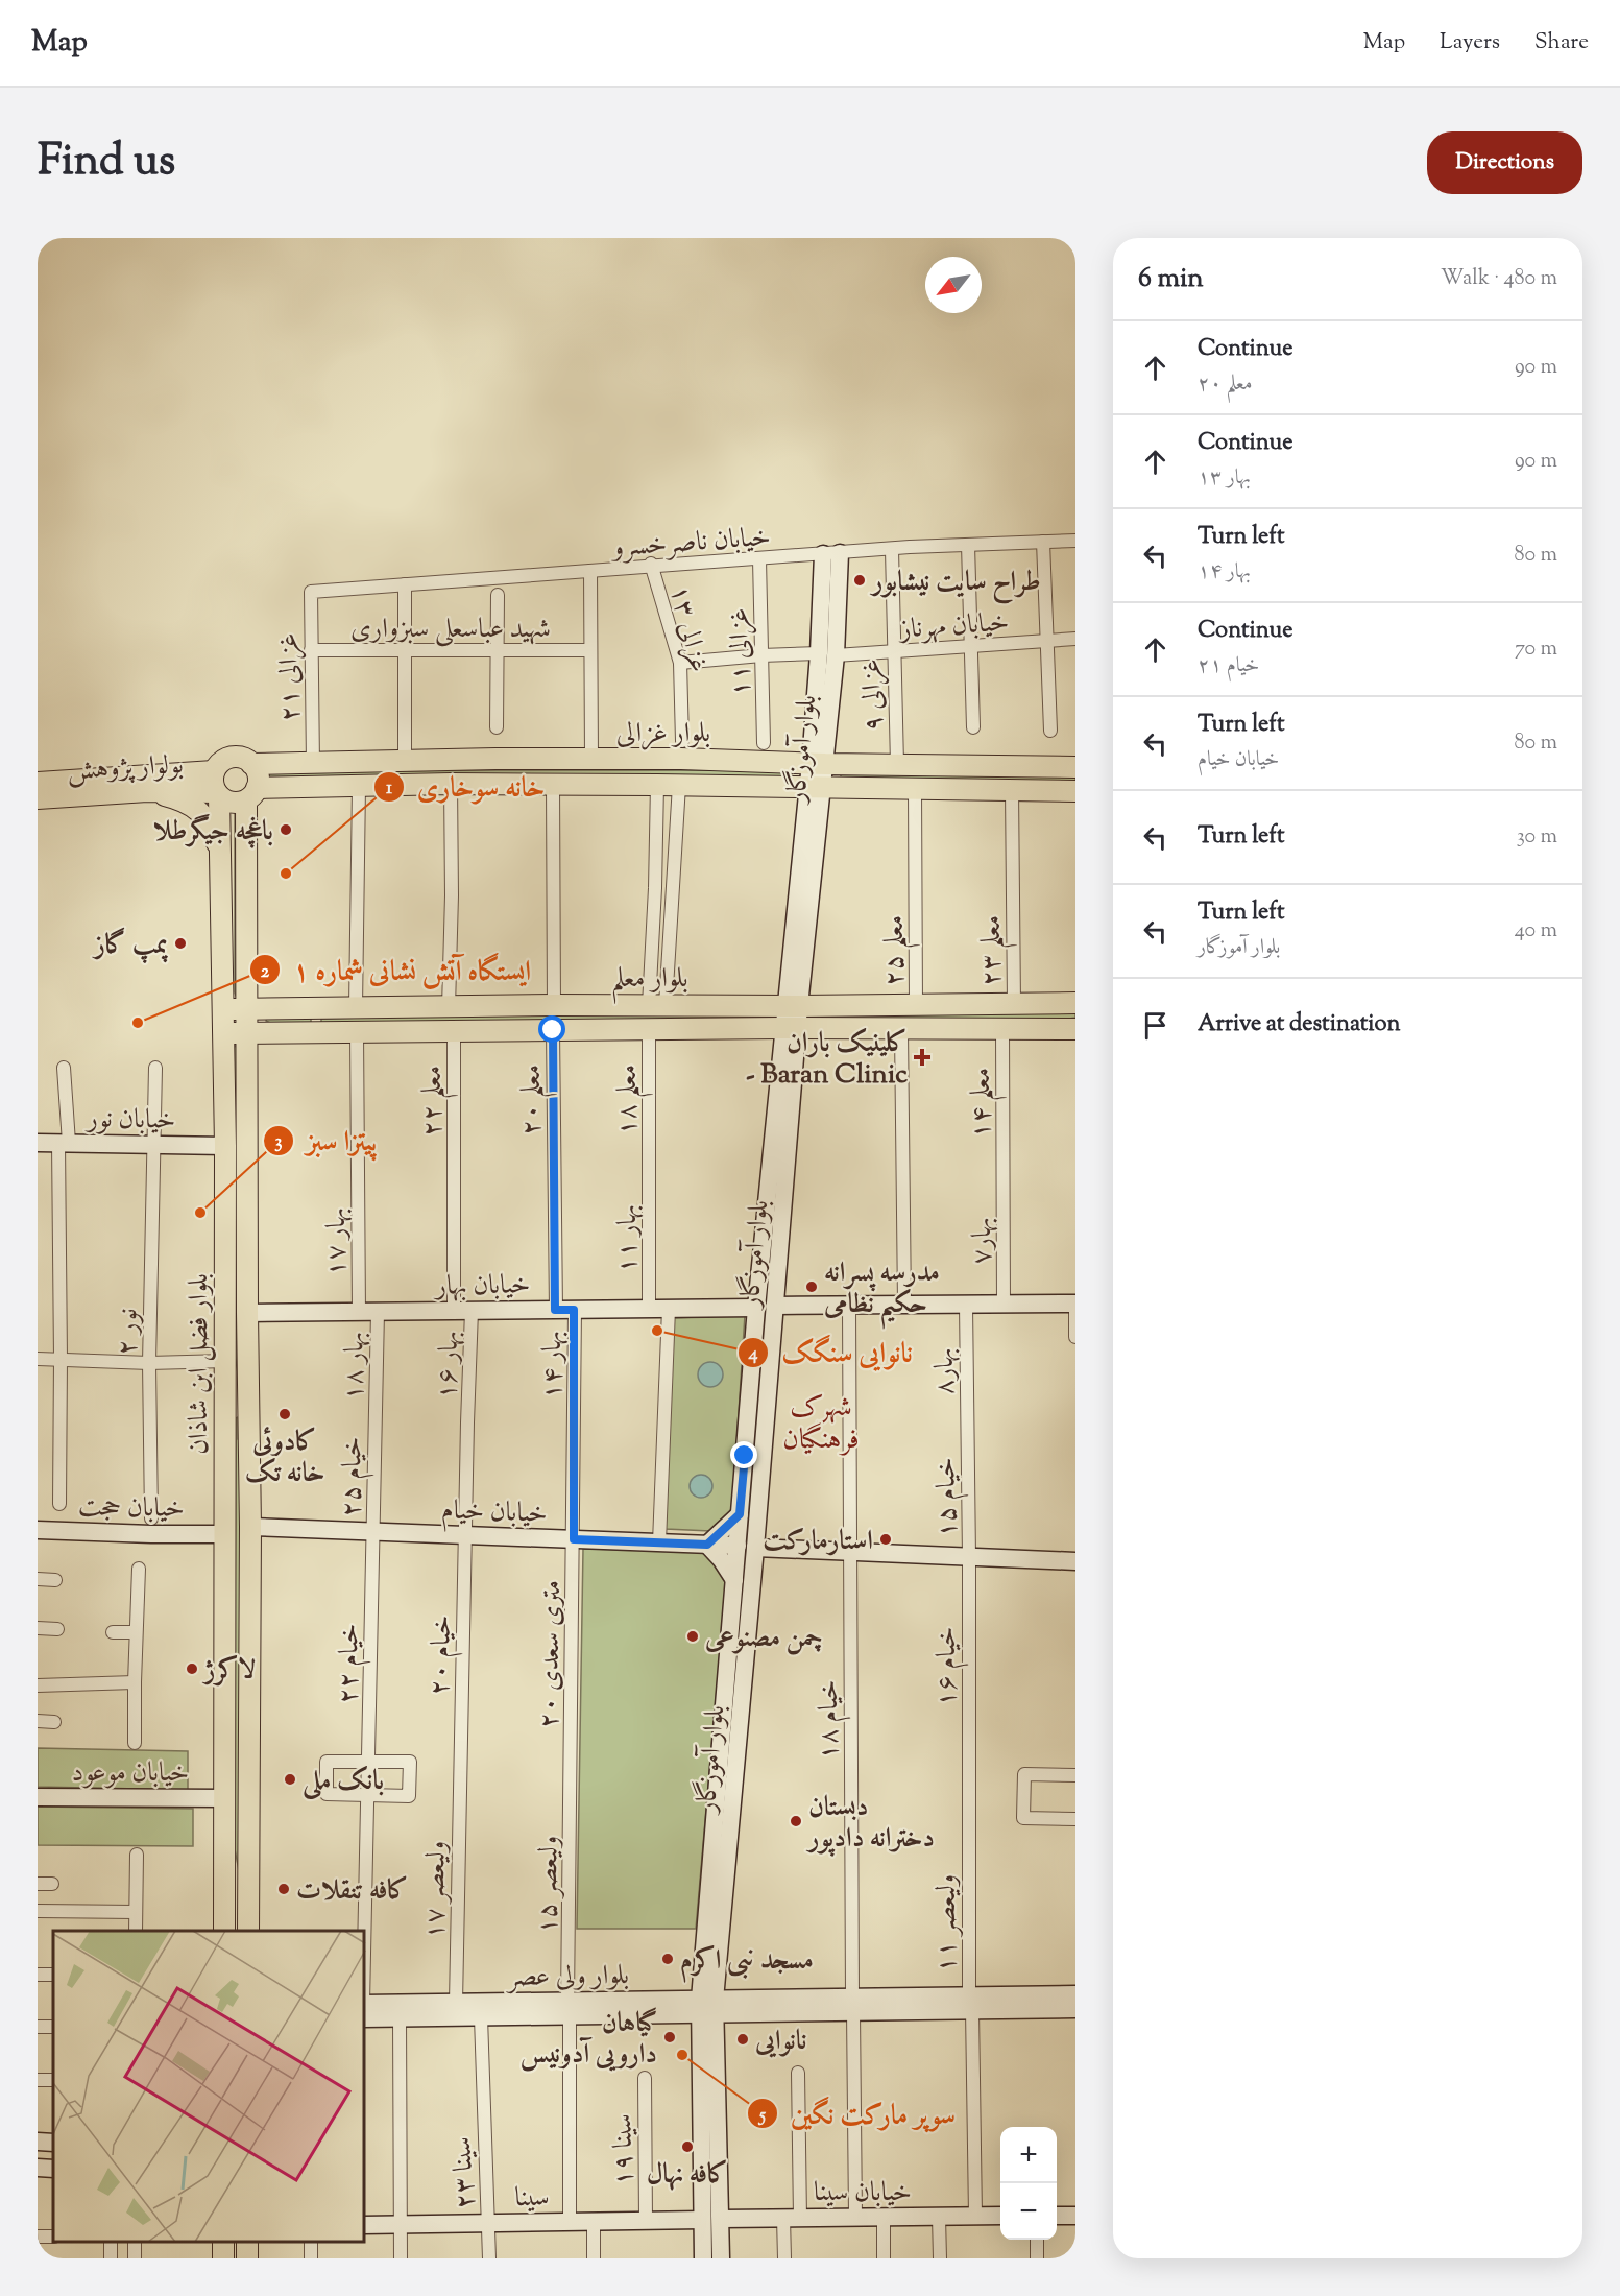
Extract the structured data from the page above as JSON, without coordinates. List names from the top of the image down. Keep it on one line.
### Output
{"streets":{"main road":["بلوار غزالی","بلوار آموزگار","بولوار پژوهش","بلوار معلم","خیابان نور","خیابان بهار","بلوار فضل ابن شاذان","خیابان حجت","خیابان خیام","خیابان موعود","بلوار ولی عصر","خیابان سینا","سینا"],"street":["خیابان ناصرخسرو","خیابان مهرناز","شهید عباسعلی سبزواری","غزالی ۱۳","غزالی ۱۱","غزالی ۲۱","غزالی ۹","معلم ۲۵","معلم ۲۳","معلم ۲۰","معلم ۱۸","معلم ۲۲","معلم ۱۴","بهار ۱۱","بهار۷","بهار ۱۷","نور ۲","بهار ۱۶","بهار ۱۴","بهار ۱۸","بهار۸","خیام ۲۵","خیام ۱۵","۲۰ متری سعدی","خیام ۲۰","خیام ۲۲","خیام ۱۶","خیام ۱۸","ولیعصر ۱۵","ولیعصر ۱۷","ولیعصر ۱۱","سینا ۱۹","سینا ۲۳"]},"crossings":[["خیابان ناصرخسرو","غزالی ۱۳"],["خیابان ناصرخسرو","غزالی ۱۱"],["خیابان ناصرخسرو","غزالی ۲۱"],["خیابان ناصرخسرو","غزالی ۹"],["خیابان ناصرخسرو","بلوار آموزگار"],["خیابان مهرناز","غزالی ۱۳"],["خیابان مهرناز","غزالی ۱۱"],["خیابان مهرناز","غزالی ۹"],["خیابان مهرناز","بلوار آموزگار"],["شهید عباسعلی سبزواری","غزالی ۲۱"],["غزالی ۲۱","بلوار غزالی"],["غزالی ۹","بلوار غزالی"],["بلوار غزالی","بلوار آموزگار"],["بلوار غزالی","بولوار پژوهش"],["بلوار غزالی","معلم ۲۵"],["بلوار غزالی","معلم ۲۳"],["بلوار غزالی","بلوار فضل ابن شاذان"],["بلوار آموزگار","بلوار معلم"],["بلوار آموزگار","خیابان بهار"],["بلوار آموزگار","خیابان خیام"],["بلوار آموزگار","بلوار ولی عصر"],["بلوار آموزگار","خیابان سینا"],["بلوار آموزگار","سینا"],["بولوار پژوهش","بلوار فضل ابن شاذان"],["معلم ۲۵","بلوار معلم"],["معلم ۲۳","بلوار معلم"],["بلوار معلم","معلم ۲۰"],["بلوار معلم","معلم ۱۸"],["بلوار معلم","معلم ۲۲"],["بلوار معلم","معلم ۱۴"],["بلوار معلم","بهار ۱۷"],["بلوار معلم","بلوار فضل ابن شاذان"],["معلم ۲۰","خیابان بهار"],["معلم ۱۸","بهار ۱۱"],["معلم ۲۲","خیابان بهار"],["معلم ۱۴","بهار۷"],["خیابان نور","نور ۲"],["خیابان نور","بلوار فضل ابن شاذان"],["بهار ۱۱","خیابان بهار"],["بهار ۱۷","خیابان بهار"],["خیابان بهار","بلوار فضل ابن شاذان"],["خیابان بهار","بهار ۱۶"],["خیابان بهار","بهار ۱۴"],["خیابان بهار","بهار ۱۸"],["بلوار فضل ابن شاذان","خیابان حجت"],["بلوار فضل ابن شاذان","خیابان خیام"],["بلوار فضل ابن شاذان","خیابان موعود"],["بهار ۱۶","خیابان خیام"],["بهار ۱۶","خیام ۲۰"],["بهار ۱۴","خیابان خیام"],["بهار ۱۴","۲۰ متری سعدی"],["بهار ۱۸","خیام ۲۵"],["بهار۸","خیام ۱۵"],["خیام ۲۵","خیابان خیام"],["خیام ۲۵","خیام ۲۲"],["خیام ۱۵","خیام ۱۶"],["خیابان خیام","۲۰ متری سعدی"],["خیابان خیام","خیام ۲۰"],["خیابان خیام","خیام ۲۲"],["۲۰ متری سعدی","ولیعصر ۱۵"],["خیام ۲۰","ولیعصر ۱۷"],["خیام ۱۶","ولیعصر ۱۱"],["خیام ۱۸","بلوار ولی عصر"],["خیام ۱۸","خیابان سینا"],["ولیعصر ۱۵","بلوار ولی عصر"],["ولیعصر ۱۵","سینا"],["ولیعصر ۱۷","بلوار ولی عصر"],["ولیعصر ۱۱","بلوار ولی عصر"],["ولیعصر ۱۱","خیابان سینا"],["بلوار ولی عصر","سینا ۲۳"],["سینا ۱۹","سینا"],["سینا ۲۳","سینا"]],"districts":["شهرک فرهنگیان"],"places":{"other":["طراح سایت نیشابور","باغچه جیگرطلا","خانه سوخاری","پمپ گاز","ایستگاه آتش نشانی شماره ۱","پیتزا سبز","مدرسه پسرانه حکیم نظامی","نانوایی سنگک","کادوئی خانه تک","استارمارکت","چمن مصنوعی","لاکرژ","بانک ملی","دبستان دخترانه دادپور","کافه تنقلات","مسجد نبی اکرم","گیاهان دارویی آدونیس","نانوایی","سوپر مارکت نگین","کافه نهال"],"health":["کلینیک باران - Baran Clinic"]},"north":"bottom left","page":{"header":"Map","nav":["Map","Layers","Share"],"title":"Find us","buttons":"Directions","heading":["6 min","Walk · 480 m"],"list":[["Continue","معلم ۲۰","90 m"],["Continue","بهار ۱۳","90 m"],["Turn left","بهار ۱۴","80 m"],["Continue","خیام ۲۱","70 m"],["Turn left","خیابان خیام","80 m"],["Turn left","30 m"],["Turn left","بلوار آموزگار","40 m"],"Arrive at destination"],"map_buttons":["+","−"]}}
